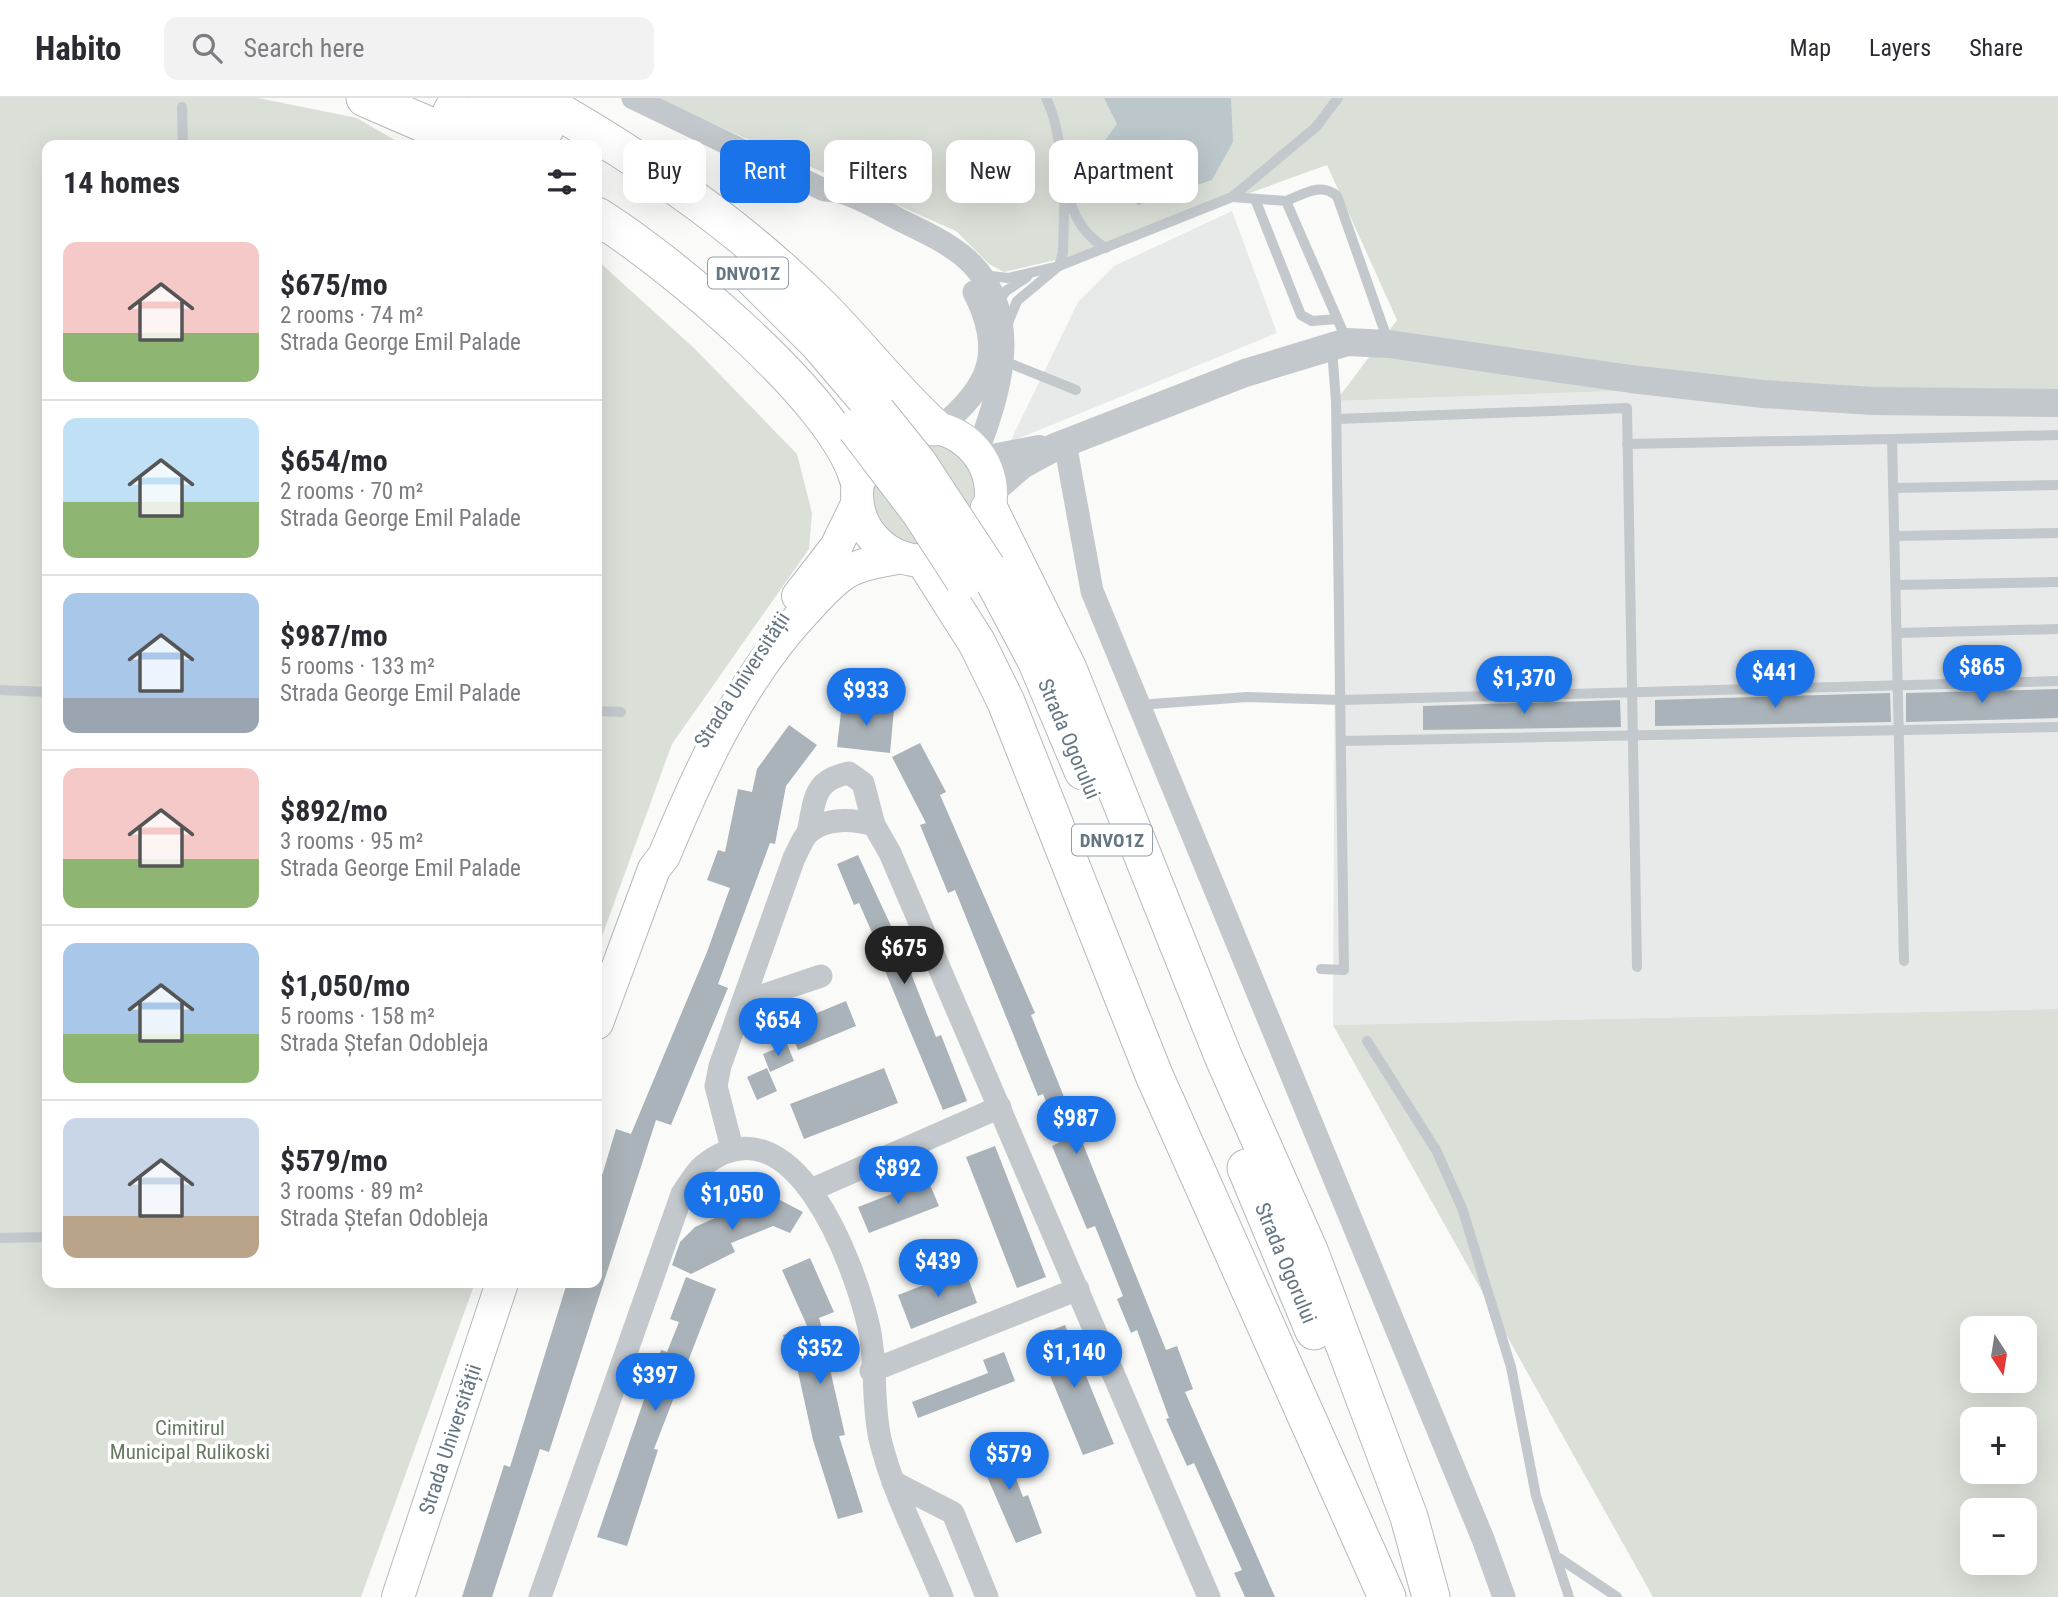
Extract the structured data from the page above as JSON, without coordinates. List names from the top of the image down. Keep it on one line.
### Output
{"streets":{"highway":["DNVO1Z","Strada Ogorului"],"main road":["Strada Universității"]},"parks":["Cimitirul Municipal Rulikoski"],"north":"bottom","page":{"header":"Habito","search":"Search here","nav":["Map","Layers","Share"],"chip":["Buy","Rent","Filters","New","Apartment"],"heading":"14 homes","list":[{"name":"$675/mo","note":"2 rooms · 74 m² · Strada George Emil Palade"},{"name":"$654/mo","note":"2 rooms · 70 m² · Strada George Emil Palade"},{"name":"$987/mo","note":"5 rooms · 133 m² · Strada George Emil Palade"},{"name":"$892/mo","note":"3 rooms · 95 m² · Strada George Emil Palade"},{"name":"$1,050/mo","note":"5 rooms · 158 m² · Strada Ștefan Odobleja"},{"name":"$579/mo","note":"3 rooms · 89 m² · Strada Ștefan Odobleja"}],"price":["$865","$441","$1,370","$933","$675","$654","$987","$892","$1,050","$439","$352","$1,140","$397","$579"],"map_buttons":["+","−"]}}
